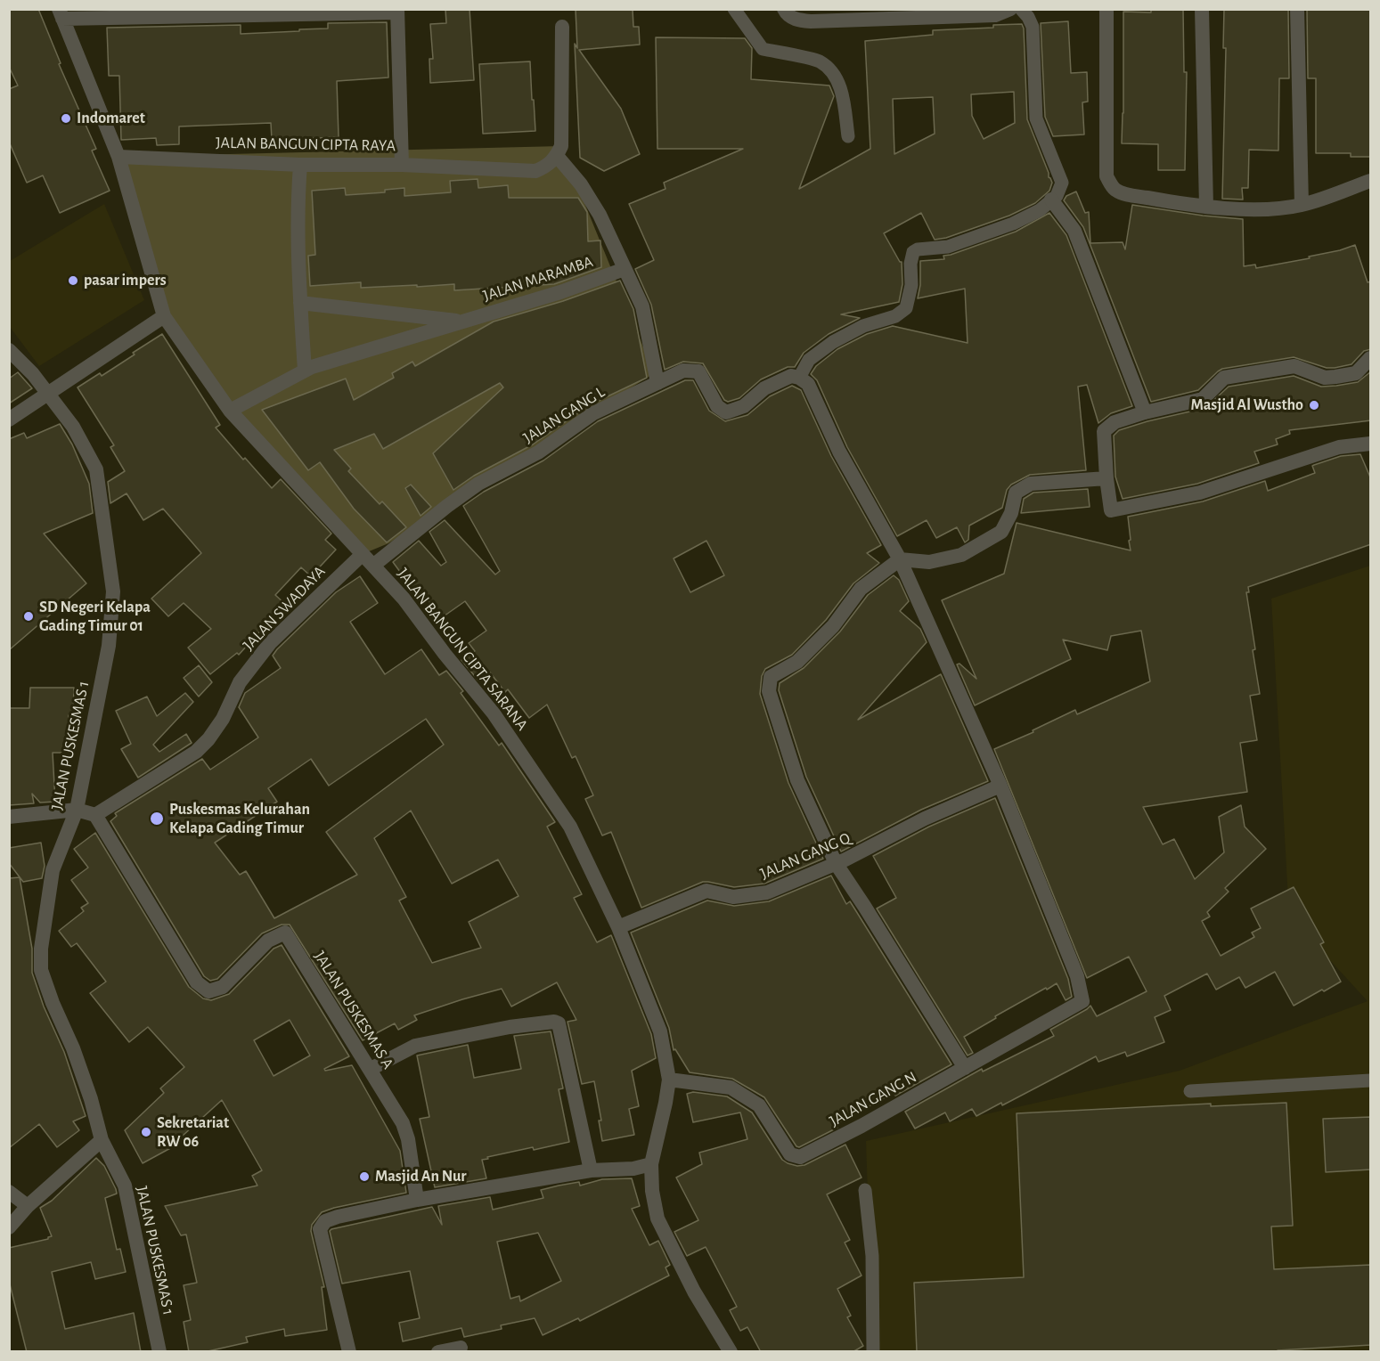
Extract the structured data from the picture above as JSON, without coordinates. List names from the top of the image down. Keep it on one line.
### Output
{"streets":{"street":["JALAN BANGUN CIPTA RAYA","JALAN MARAMBA","JALAN GANG L","JALAN SWADAYA","JALAN BANGUN CIPTA SARANA","JALAN PUSKESMAS 1","JALAN GANG Q","JALAN PUSKESMAS A","JALAN GANG N"]},"crossings":[["JALAN BANGUN CIPTA RAYA","JALAN BANGUN CIPTA SARANA"],["JALAN MARAMBA","JALAN BANGUN CIPTA SARANA"],["JALAN GANG L","JALAN BANGUN CIPTA SARANA"],["JALAN GANG L","JALAN GANG N"],["JALAN SWADAYA","JALAN BANGUN CIPTA SARANA"],["JALAN SWADAYA","JALAN PUSKESMAS A"],["JALAN BANGUN CIPTA SARANA","JALAN GANG Q"],["JALAN BANGUN CIPTA SARANA","JALAN GANG N"],["JALAN GANG Q","JALAN GANG N"]],"places":["Indomaret","pasar impers","Masjid Al Wustho","SD Negeri Kelapa Gading Timur 01","Puskesmas Kelurahan Kelapa Gading Timur","Sekretariat RW 06","Masjid An Nur"]}
